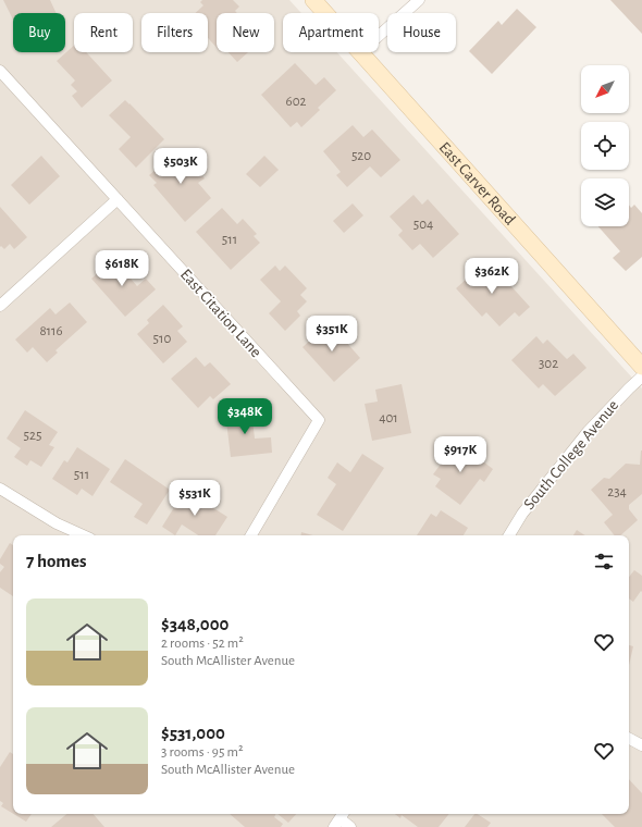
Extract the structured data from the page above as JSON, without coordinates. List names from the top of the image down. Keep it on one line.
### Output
{"streets":{"street":["East Carver Road","East Citation Lane","South College Avenue"]},"house_numbers":["602","520","504","511","8116","510","302","401","525","511","234"],"north":"bottom left","page":{"chip":["Buy","Rent","Filters","New","Apartment","House"],"price":["$503K","$618K","$362K","$351K","$348K","$917K","$531K"],"heading":"7 homes","list":[{"name":"$348,000","note":"2 rooms · 52 m² · South McAllister Avenue"},{"name":"$531,000","note":"3 rooms · 95 m² · South McAllister Avenue"}]}}
